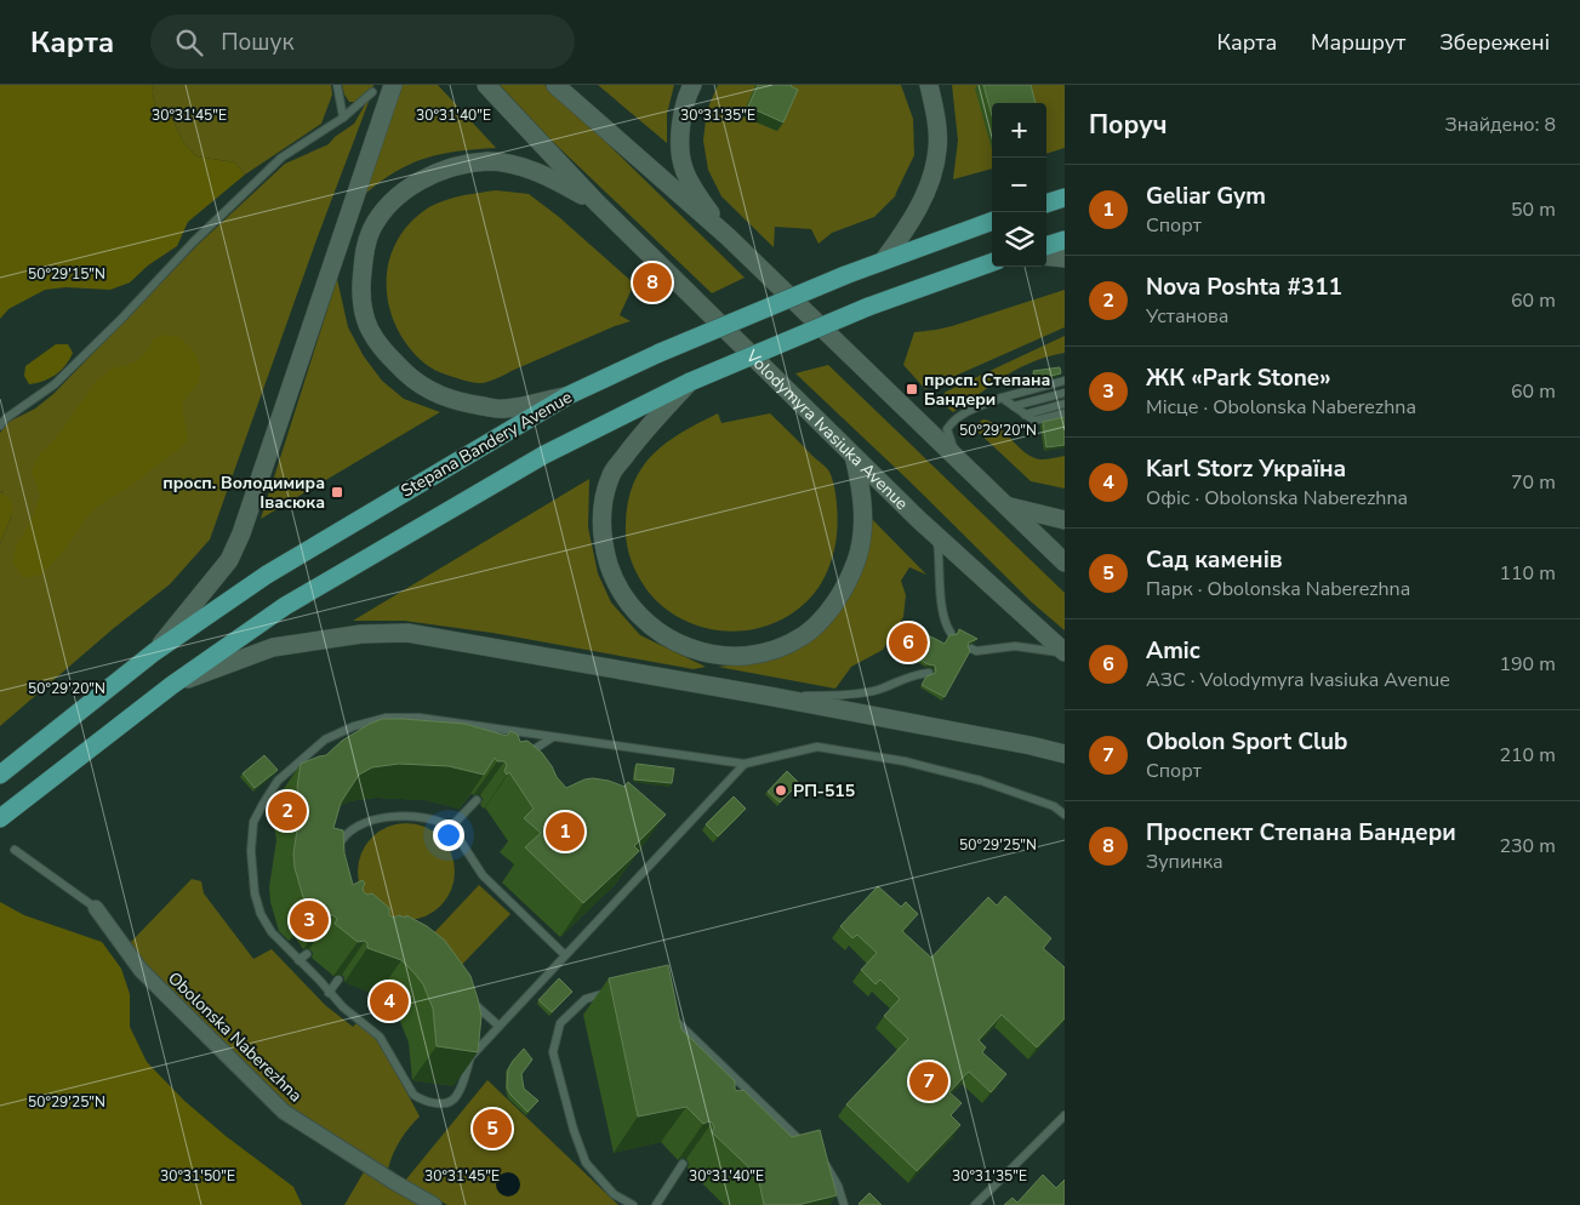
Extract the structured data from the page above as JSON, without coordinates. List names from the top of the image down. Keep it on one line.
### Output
{"streets":{"main road":["Volodymyra Ivasiuka Avenue","Stepana Bandery Avenue"],"street":["Obolonska Naberezhna"]},"places":{"transit":["просп. Степана Бандери","просп. Володимира Івасюка"],"other":["РП-515"]},"page":{"header":"Карта","search":"Пошук","nav":["Карта","Маршрут","Збережені"],"heading":["Поруч","Знайдено: 8"],"map_buttons":["+","−"],"list":[{"mark":"1","name":"Geliar Gym","note":"Спорт","value":"50 m"},{"mark":"2","name":"Nova Poshta #311","note":"Установа","value":"60 m"},{"mark":"3","name":"ЖК «Park Stone»","note":"Місце · Obolonska Naberezhna","value":"60 m"},{"mark":"4","name":"Karl Storz Україна","note":"Офіс · Obolonska Naberezhna","value":"70 m"},{"mark":"5","name":"Сад каменів","note":"Парк · Obolonska Naberezhna","value":"110 m"},{"mark":"6","name":"Amic","note":"АЗС · Volodymyra Ivasiuka Avenue","value":"190 m"},{"mark":"7","name":"Obolon Sport Club","note":"Спорт","value":"210 m"},{"mark":"8","name":"Проспект Степана Бандери","note":"Зупинка","value":"230 m"}],"pins":["8","6","2","1","3","4","7","5"]},"coordinates":["30°31'45\"E","30°31'40\"E","30°31'35\"E","50°29'15\"N","50°29'20\"N","50°29'25\"N","30°31'50\"E"]}
